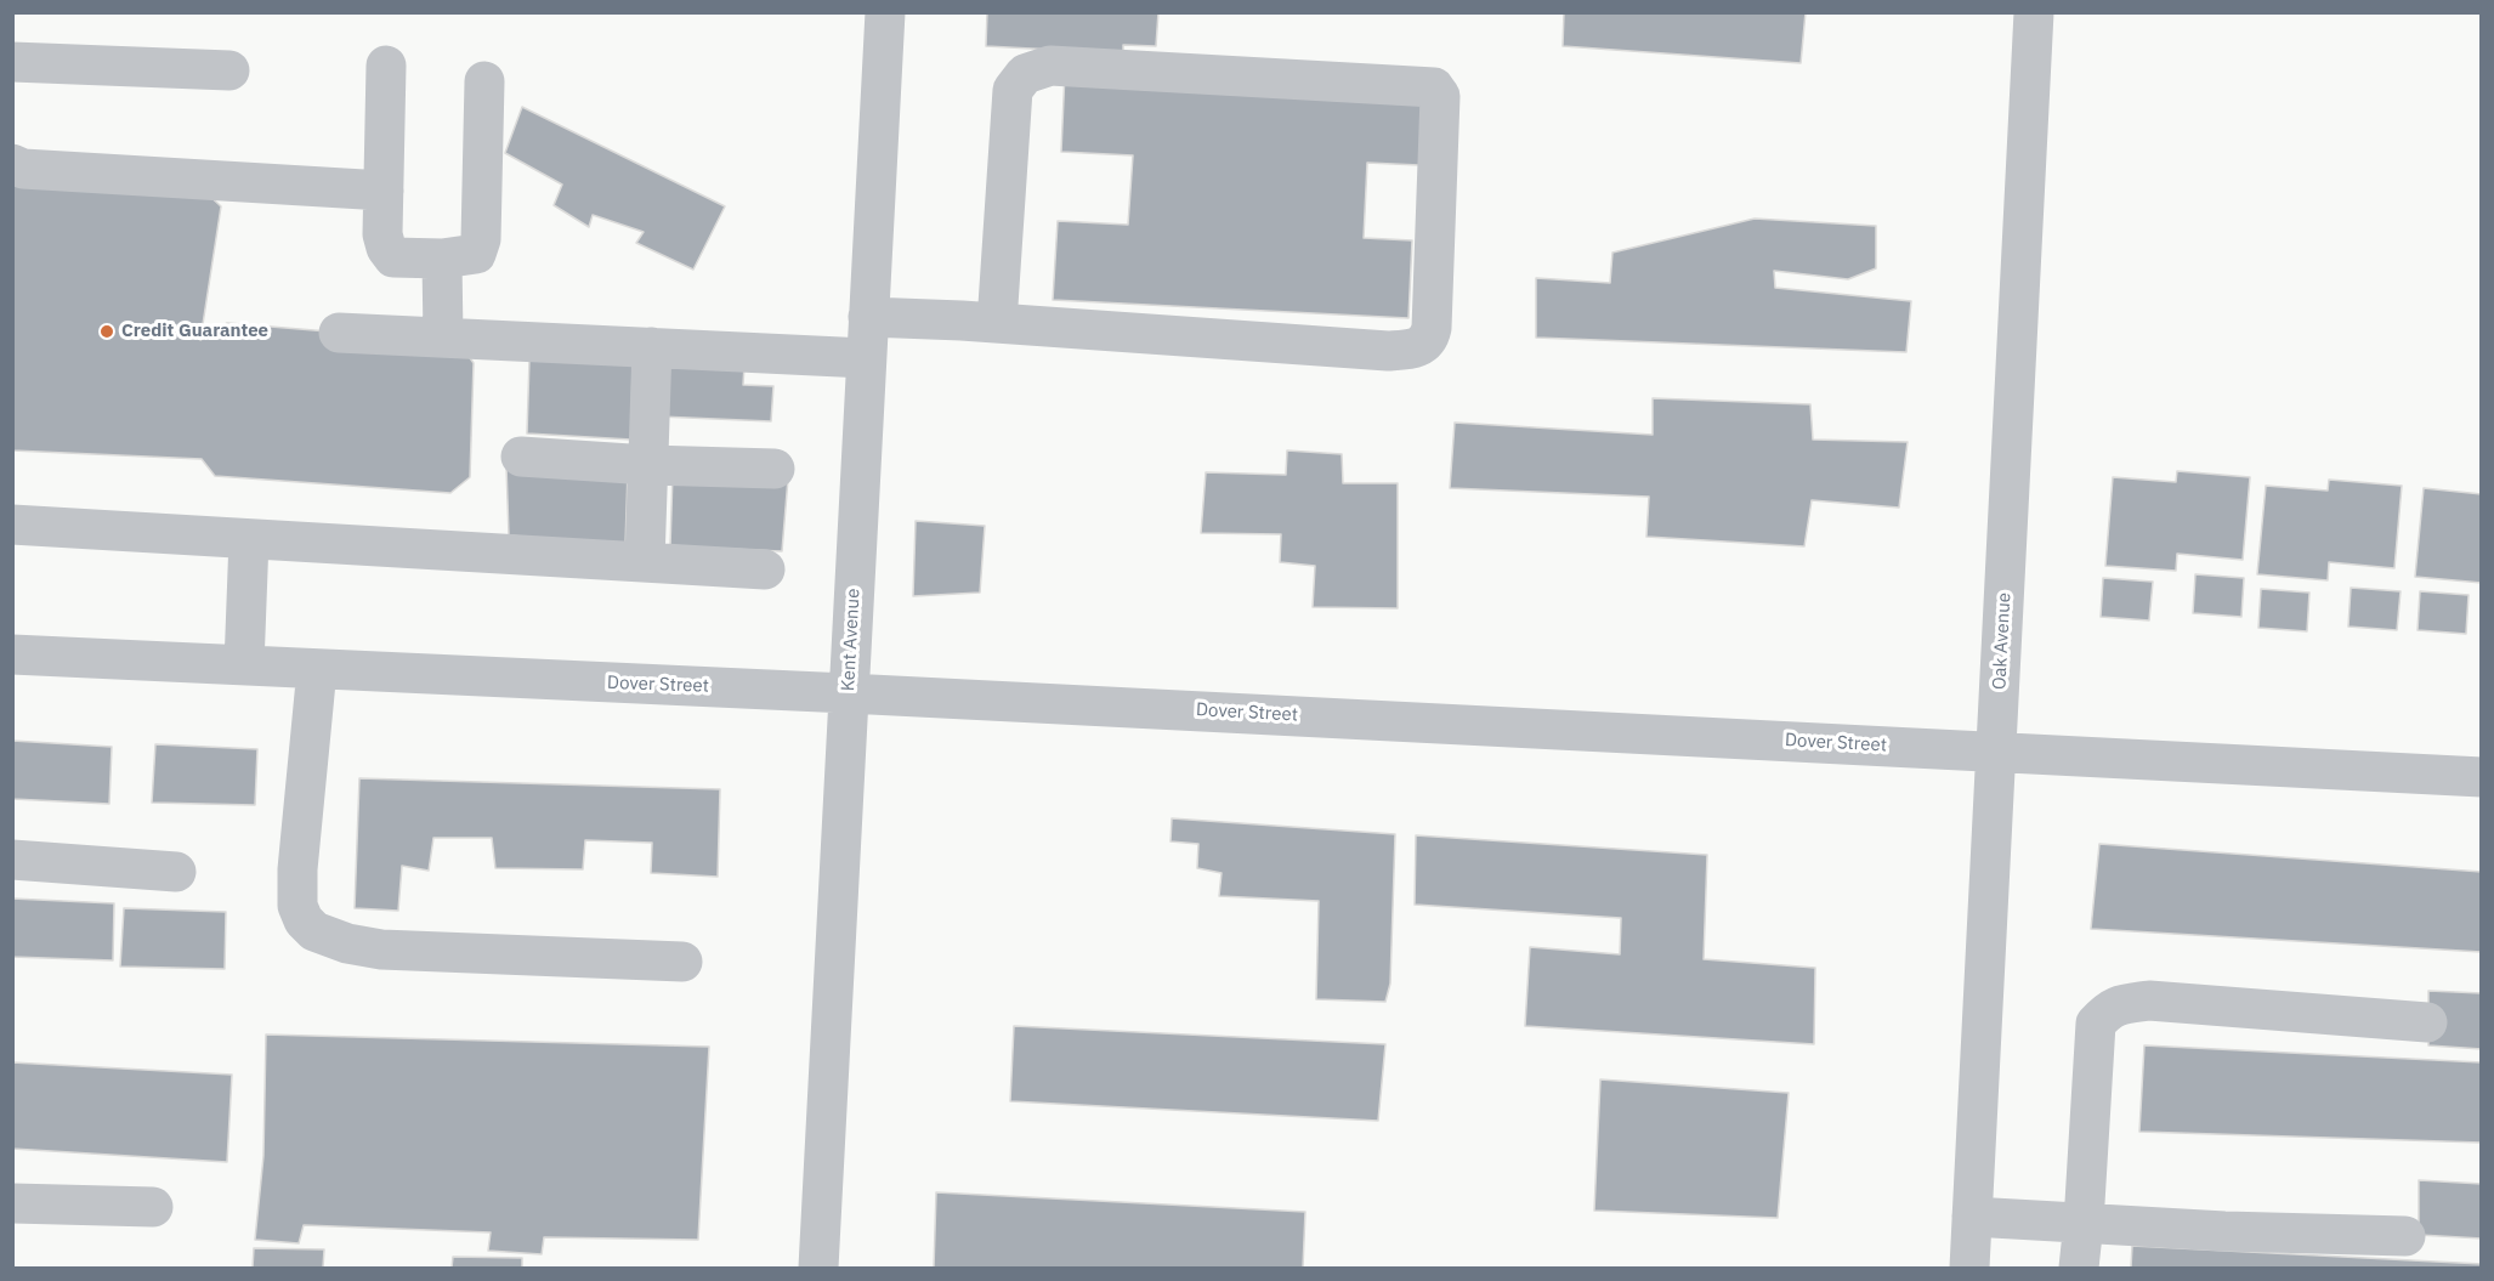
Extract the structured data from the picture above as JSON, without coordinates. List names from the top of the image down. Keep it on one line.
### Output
{"streets":{"street":["Kent Avenue","Oak Avenue","Dover Street"]},"crossings":[["Kent Avenue","Dover Street"],["Oak Avenue","Dover Street"]],"places":["Credit Guarantee"]}
